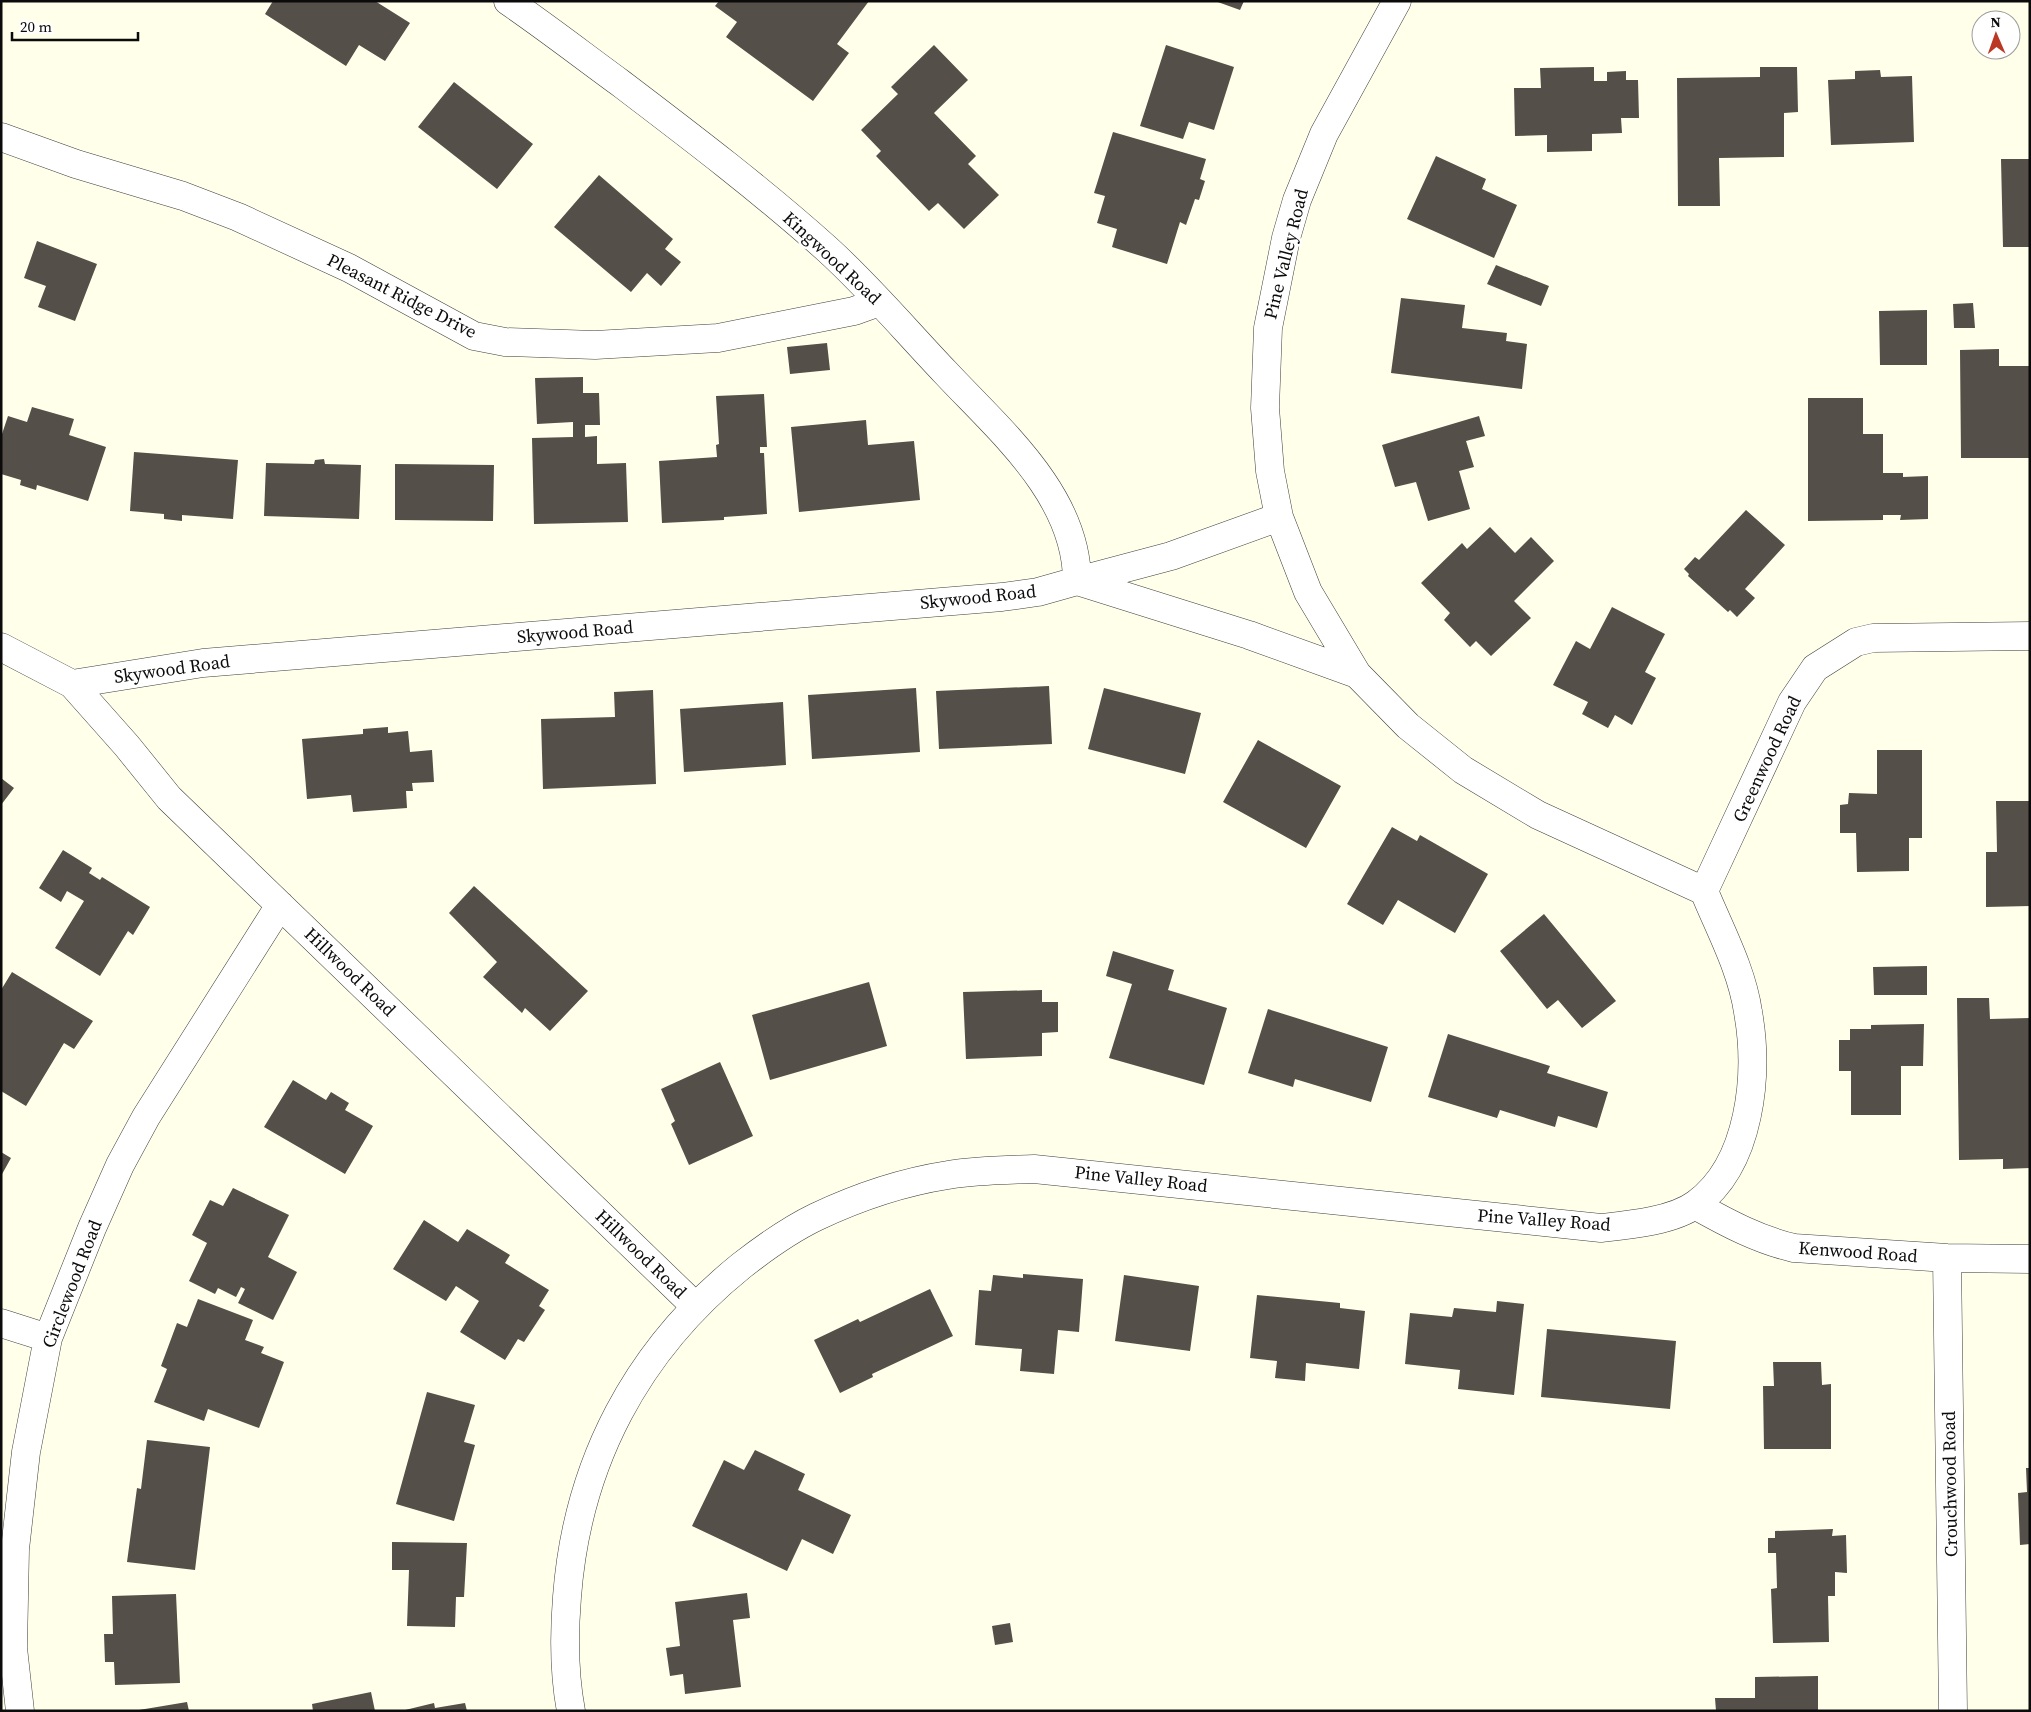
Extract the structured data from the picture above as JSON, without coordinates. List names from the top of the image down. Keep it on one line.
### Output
{"streets":{"street":["Pine Valley Road","Kingwood Road","Pleasant Ridge Drive","Skywood Road","Greenwood Road","Hillwood Road","Kenwood Road","Circlewood Road","Crouchwood Road"]},"crossings":[["Pine Valley Road","Skywood Road"],["Pine Valley Road","Greenwood Road"],["Pine Valley Road","Hillwood Road"],["Pine Valley Road","Kenwood Road"],["Kingwood Road","Pleasant Ridge Drive"],["Kingwood Road","Skywood Road"],["Skywood Road","Hillwood Road"],["Hillwood Road","Circlewood Road"],["Kenwood Road","Crouchwood Road"]],"scale_bar":"20 m","north":"top"}
